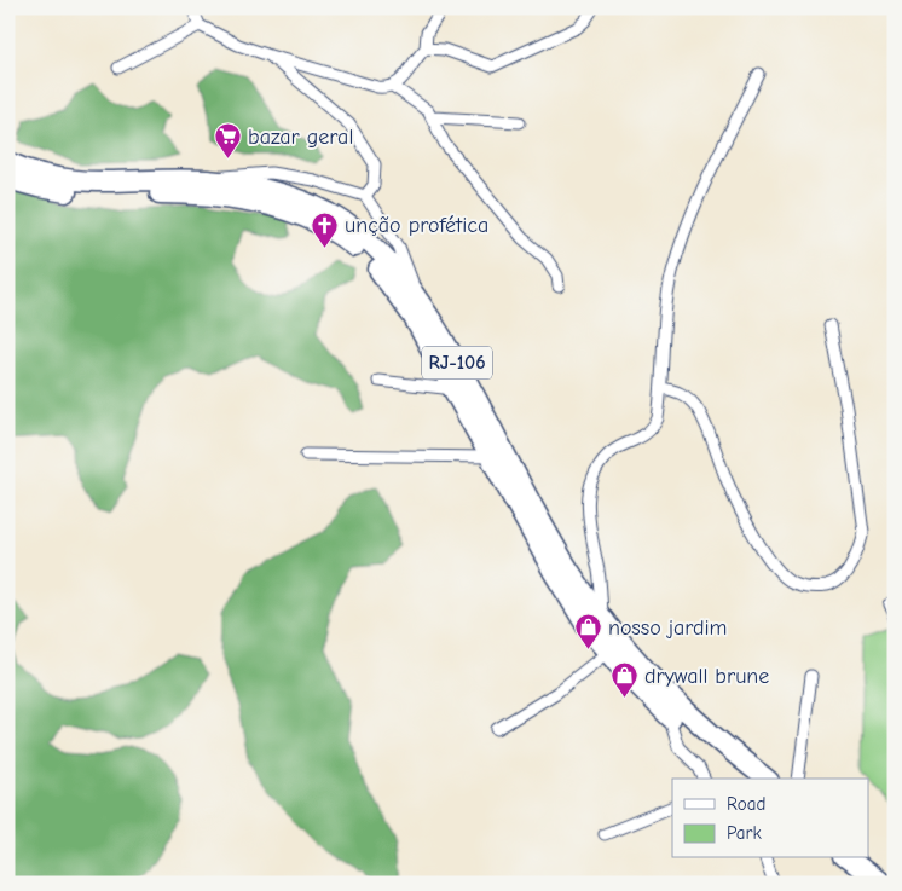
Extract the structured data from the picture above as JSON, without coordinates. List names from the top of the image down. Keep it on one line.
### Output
{"streets":{"highway":["RJ-106"]},"places":{"supermarket":["bazar geral"],"church":["unção profética"],"shop":["nosso jardim","drywall brune"]},"legend":["Road","Park"]}
